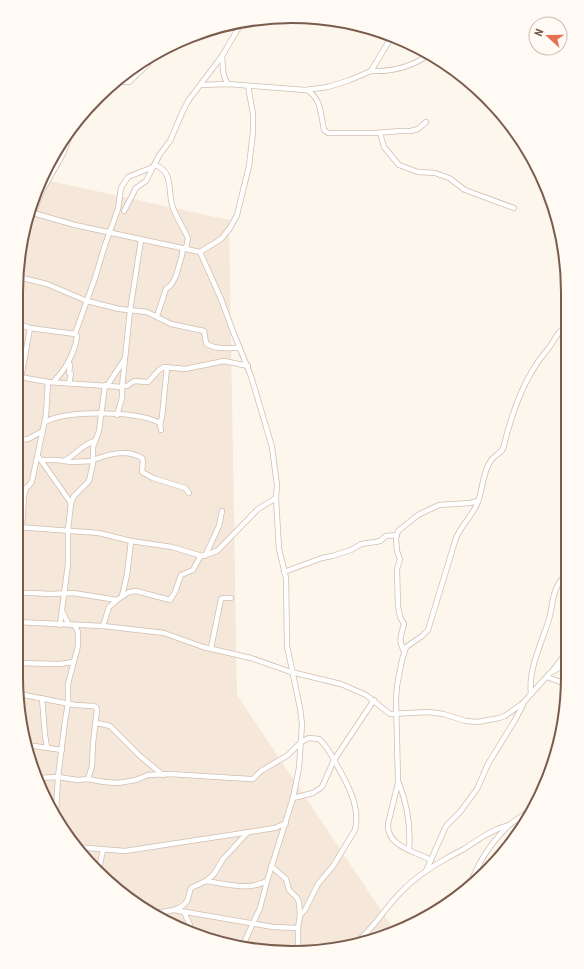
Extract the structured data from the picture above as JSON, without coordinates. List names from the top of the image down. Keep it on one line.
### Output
{"north":"left"}
